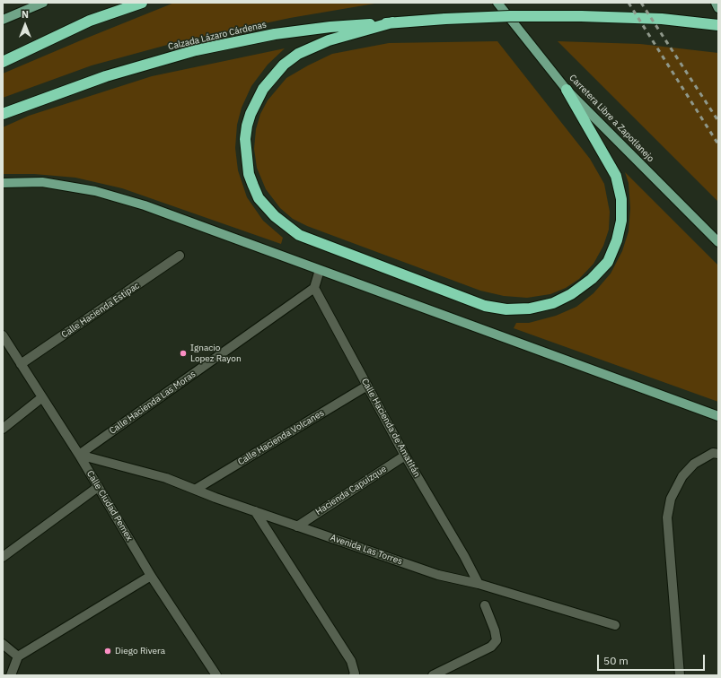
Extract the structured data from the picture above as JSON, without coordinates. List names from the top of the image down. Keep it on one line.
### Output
{"streets":{"highway":["Calzada Lázaro Cárdenas"],"main road":["Carretera Libre a Zapotlanejo"],"street":["Calle Hacienda Estipac","Calle Hacienda Las Moras","Calle Hacienda de Amatitán","Calle Hacienda Volcanes","Hacienda Capuizque","Calle Ciudad Pemex","Avenida Las Torres"]},"crossings":[["Calle Hacienda Estipac","Calle Ciudad Pemex"],["Calle Hacienda Las Moras","Calle Hacienda de Amatitán"],["Calle Hacienda Las Moras","Calle Ciudad Pemex"],["Calle Hacienda Las Moras","Avenida Las Torres"],["Calle Hacienda de Amatitán","Calle Hacienda Volcanes"],["Calle Hacienda de Amatitán","Hacienda Capuizque"],["Calle Hacienda de Amatitán","Avenida Las Torres"],["Calle Hacienda Volcanes","Avenida Las Torres"],["Hacienda Capuizque","Avenida Las Torres"],["Calle Ciudad Pemex","Avenida Las Torres"]],"places":["Ignacio Lopez Rayon","Diego Rivera"],"scale_bar":"50 m","north":"top"}
